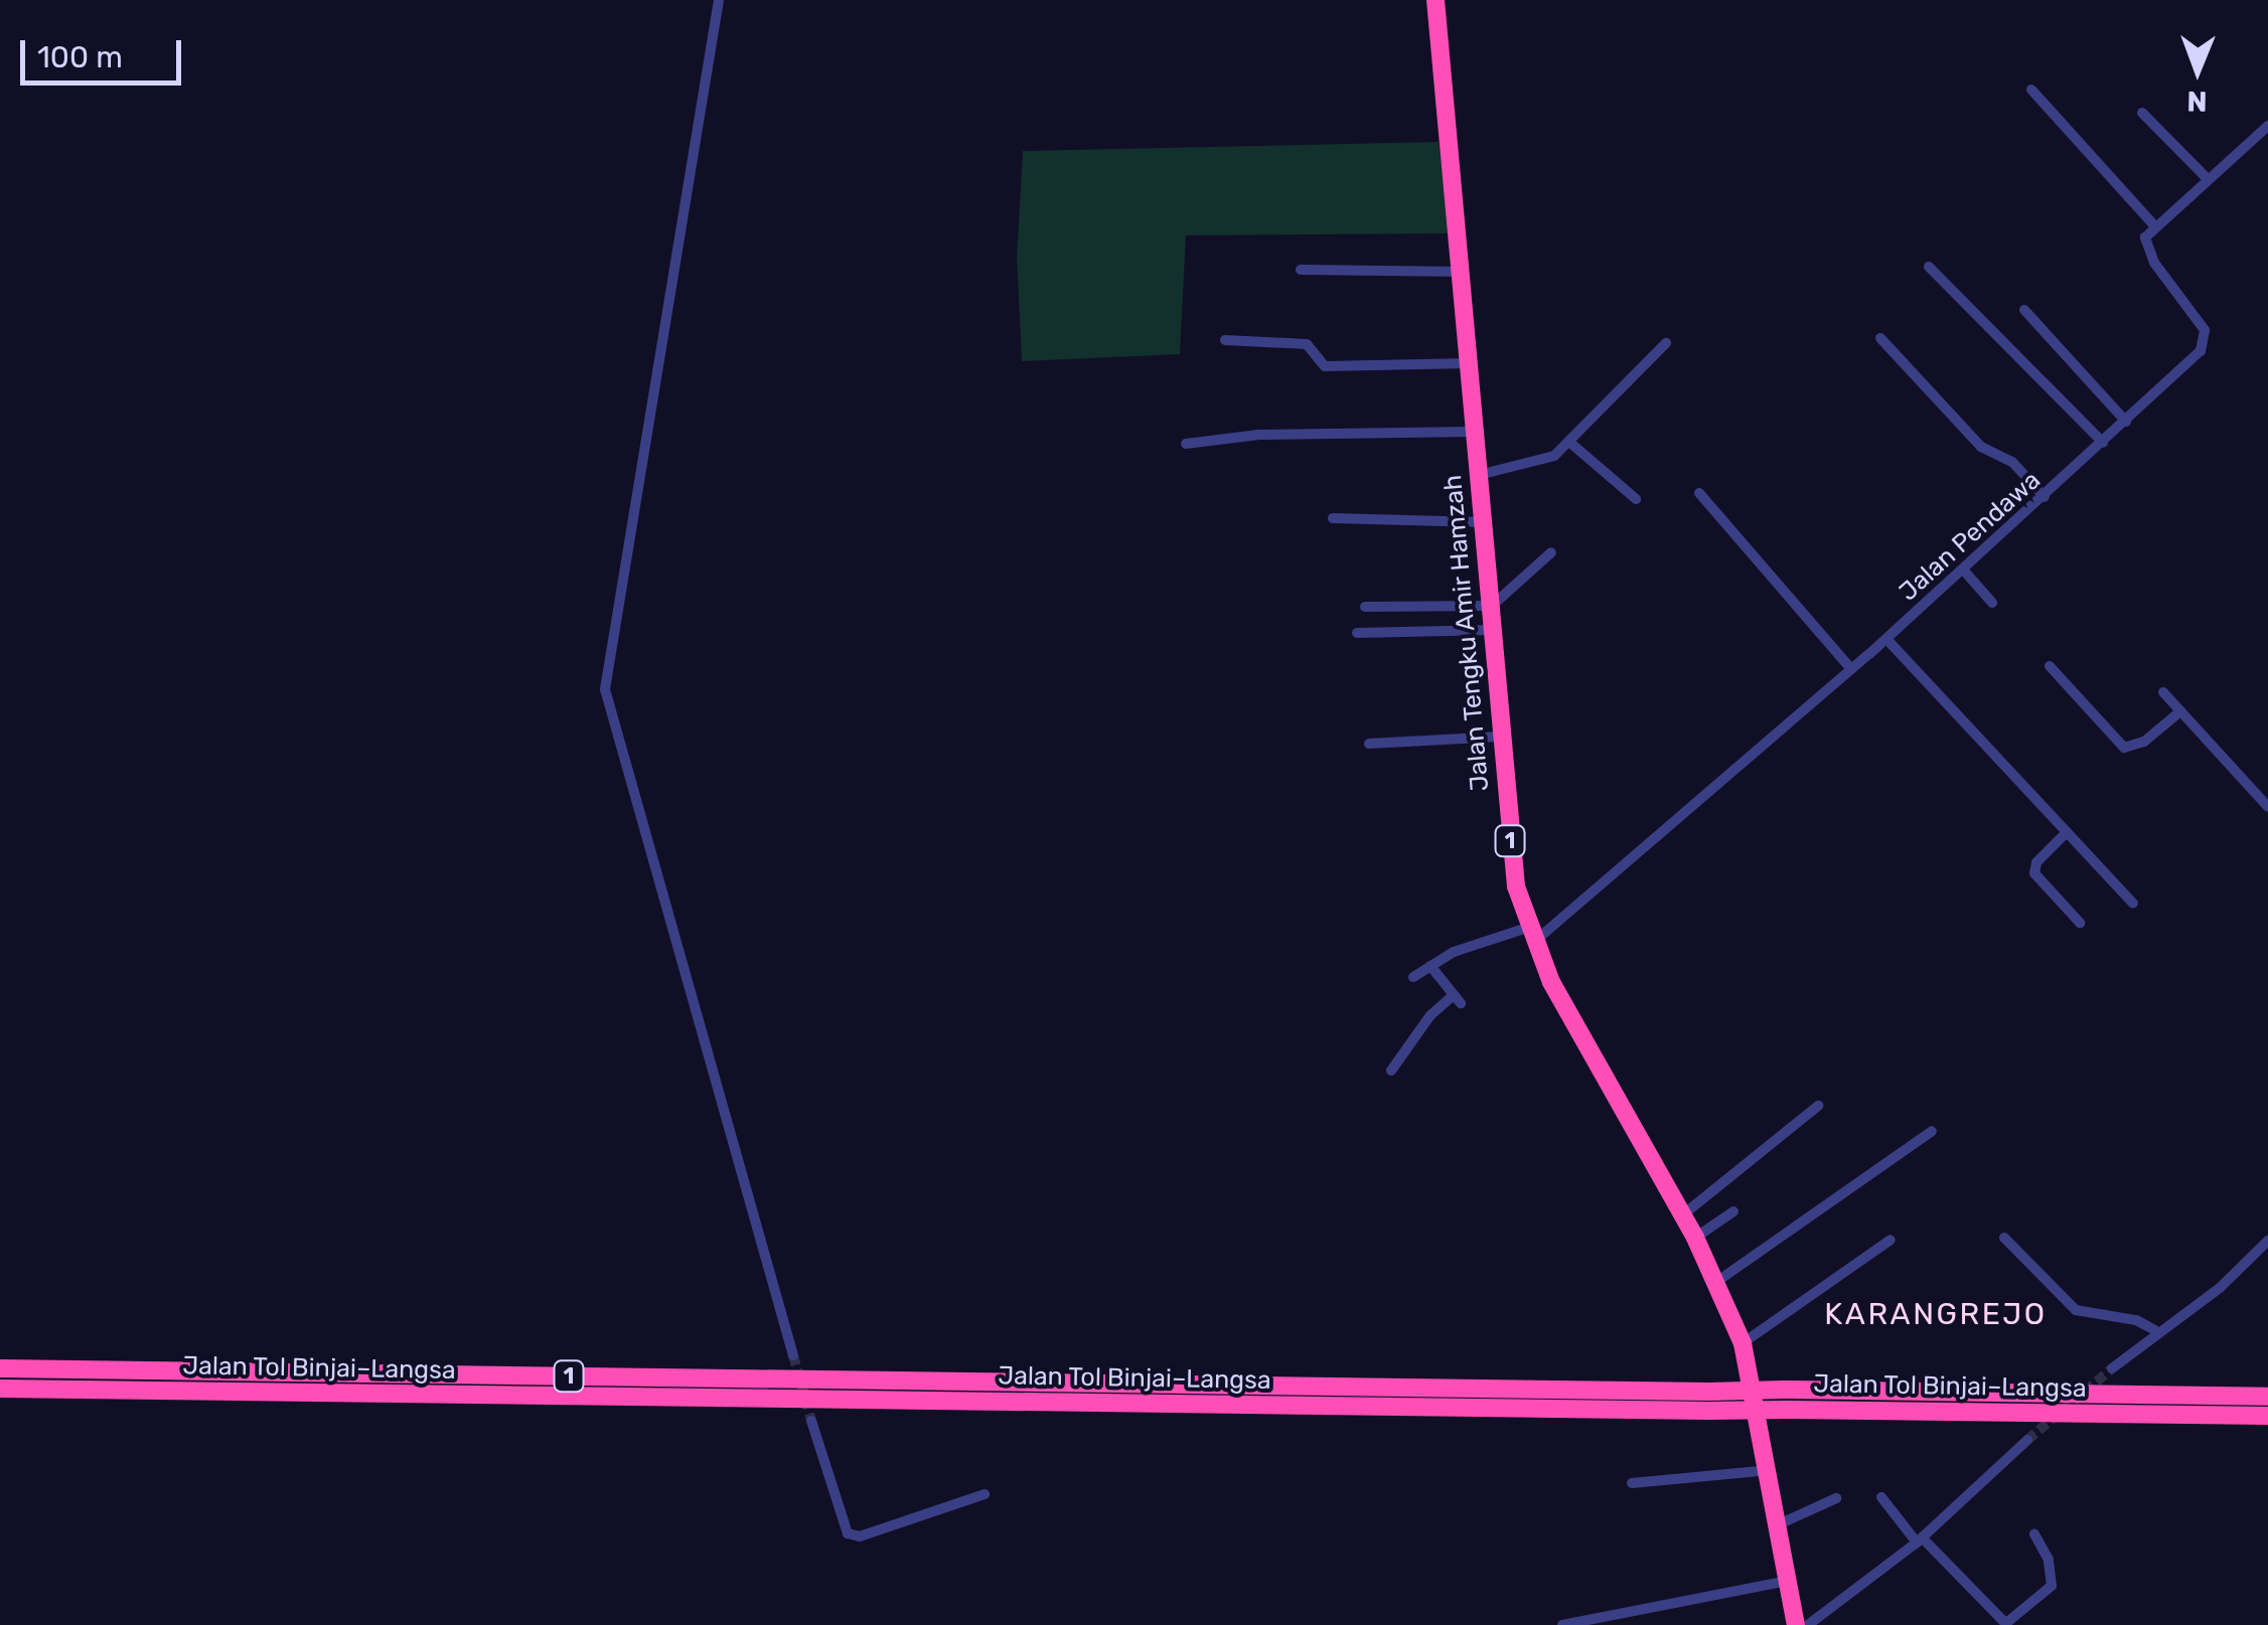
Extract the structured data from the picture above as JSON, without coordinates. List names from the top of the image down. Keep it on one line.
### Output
{"streets":{"highway":["Jalan Tengku Amir Hamzah","1","Jalan Tol Binjai–Langsa"],"street":["Jalan Pendawa"]},"crossings":[["Jalan Pendawa","Jalan Tengku Amir Hamzah"]],"districts":["KARANGREJO"],"scale_bar":"100 m","north":"bottom"}
